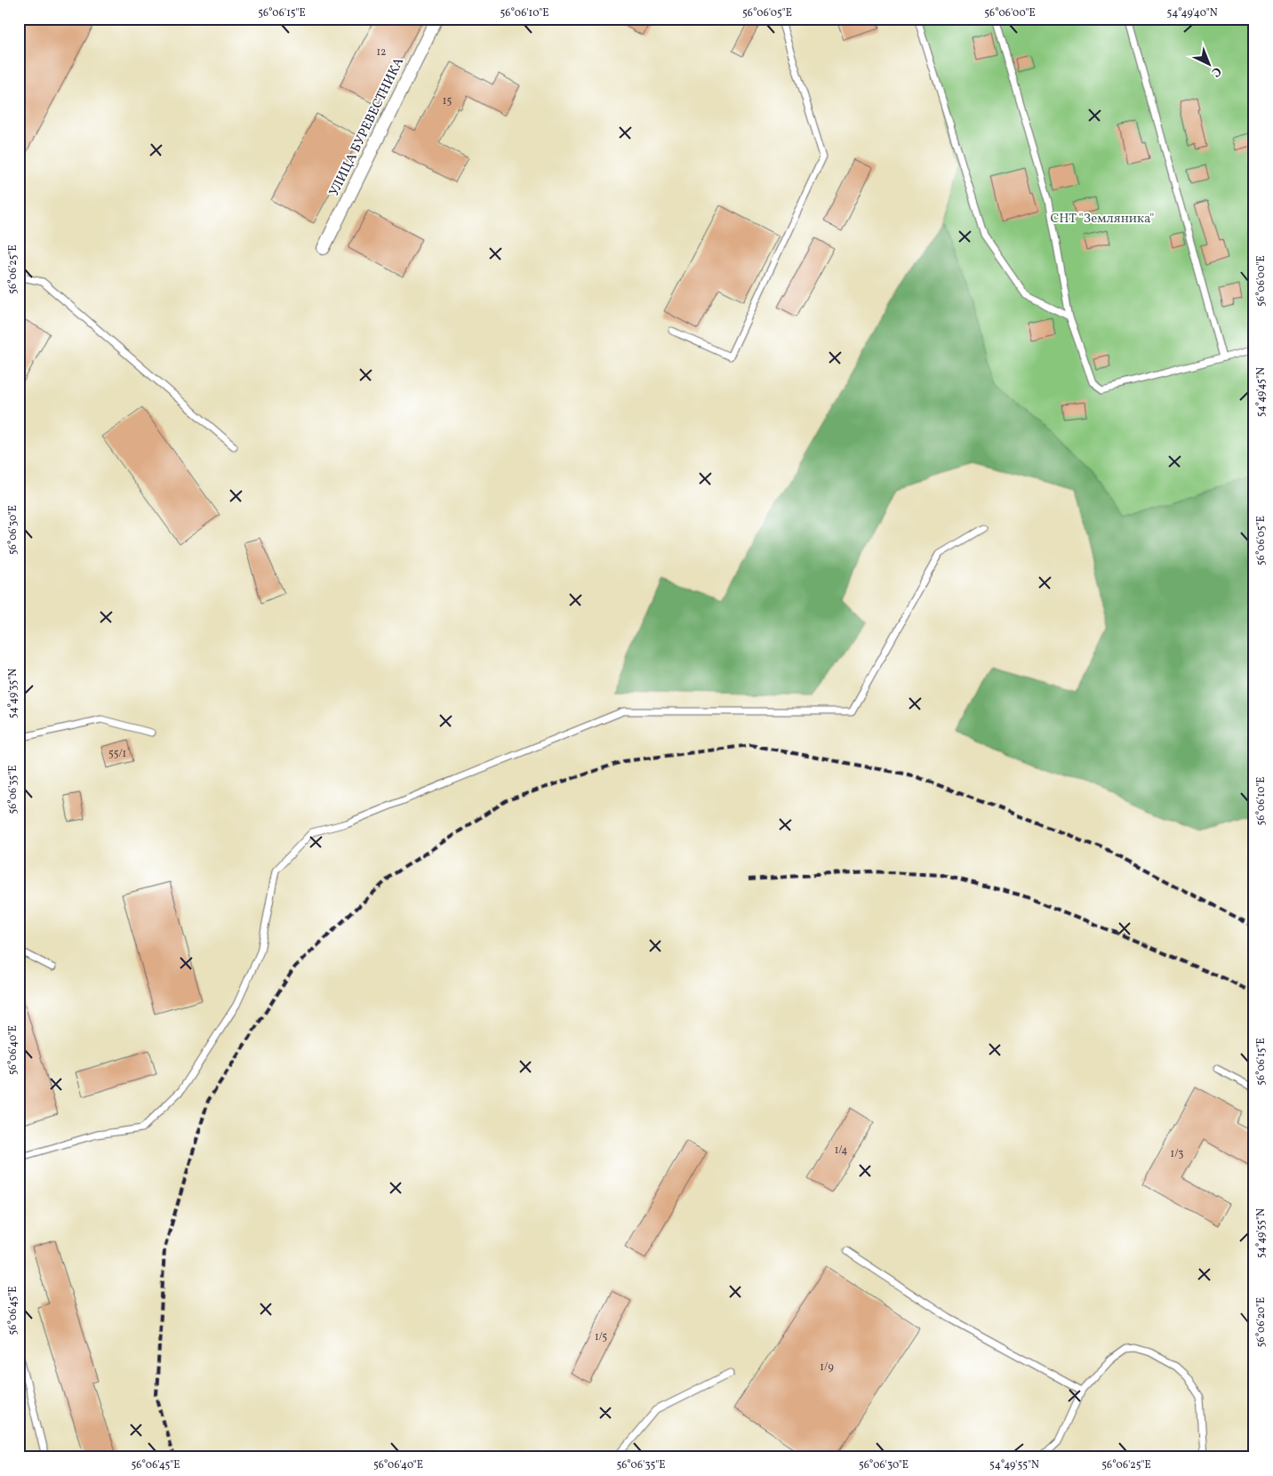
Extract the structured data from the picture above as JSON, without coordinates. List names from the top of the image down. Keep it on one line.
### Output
{"streets":{"street":["УЛИЦА БУРЕВЕСТНИКА"]},"parks":["СНТ \"Земляника\""],"house_numbers":["12","15","55/1","1/4","1/3","1/5","1/9"],"north":"bottom right","coordinates":["56°06'15\"E","56°06'10\"E","56°06'05\"E","56°06'00\"E","54°49'40\"N","56°06'25\"E","54°49'45\"N","56°06'30\"E","54°49'35\"N","56°06'35\"E","56°06'40\"E","54°49'55\"N","56°06'45\"E","56°06'20\"E"]}
